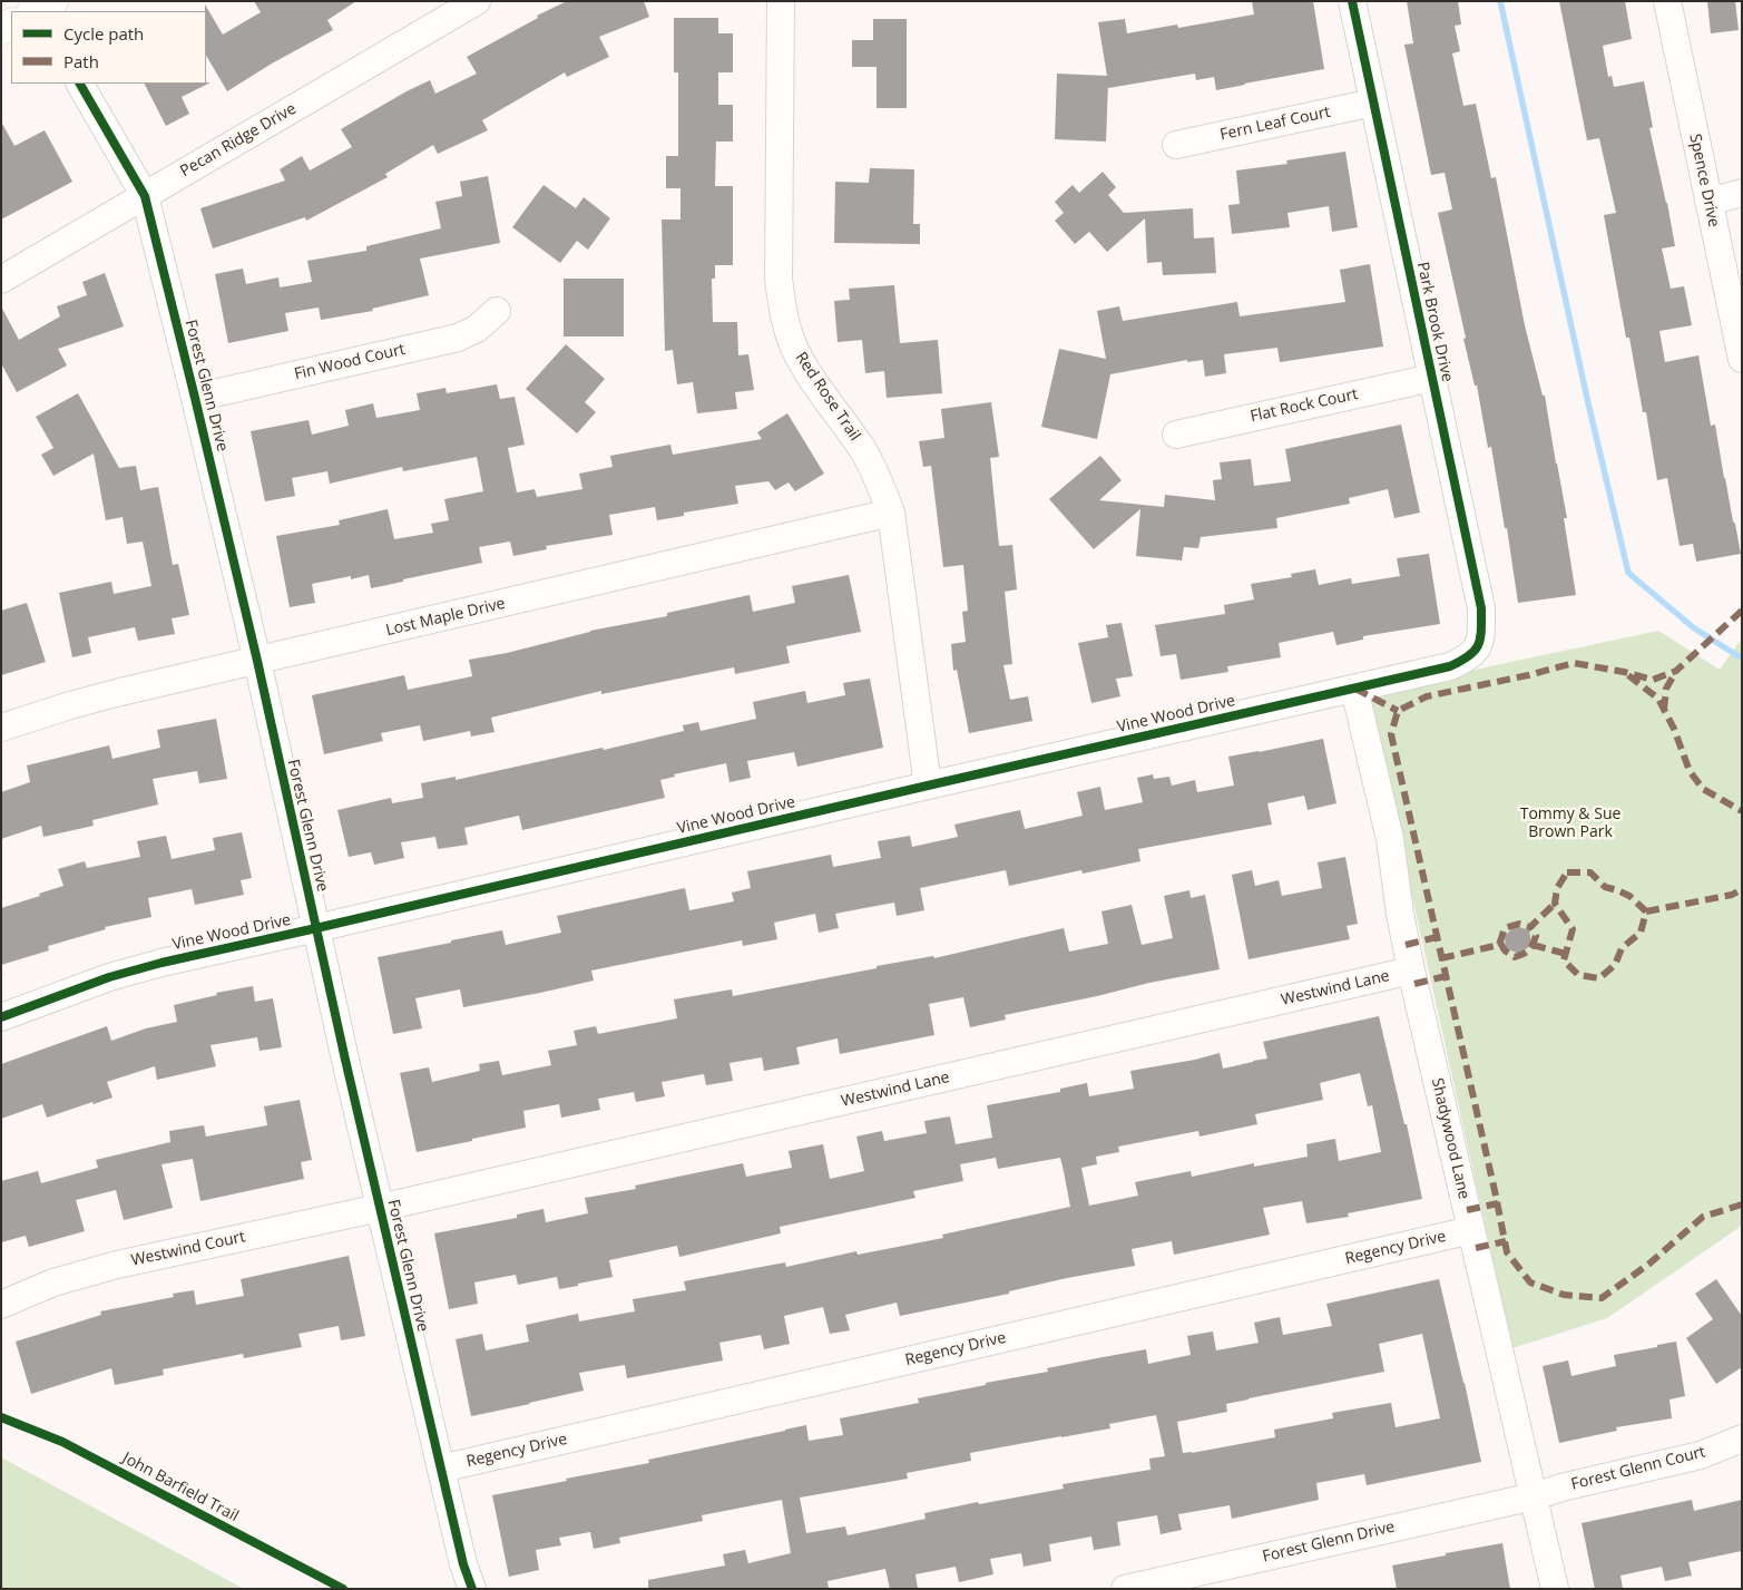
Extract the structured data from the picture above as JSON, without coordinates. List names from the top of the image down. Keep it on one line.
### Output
{"streets":{"street":["Fern Leaf Court","Pecan Ridge Drive","Spence Drive","Park Brook Drive","Fin Wood Court","Forest Glenn Drive","Red Rose Trail","Flat Rock Court","Lost Maple Drive","Vine Wood Drive","Westwind Lane","Shadywood Lane","Regency Drive","Westwind Court","Forest Glenn Court"],"cycle path":["John Barfield Trail"]},"crossings":[["Fern Leaf Court","Park Brook Drive"],["Pecan Ridge Drive","Forest Glenn Drive"],["Park Brook Drive","Flat Rock Court"],["Park Brook Drive","Vine Wood Drive"],["Fin Wood Court","Forest Glenn Drive"],["Forest Glenn Drive","Lost Maple Drive"],["Forest Glenn Drive","Vine Wood Drive"],["Forest Glenn Drive","Westwind Lane"],["Forest Glenn Drive","Shadywood Lane"],["Forest Glenn Drive","Regency Drive"],["Forest Glenn Drive","Westwind Court"],["Forest Glenn Drive","Forest Glenn Court"],["Red Rose Trail","Lost Maple Drive"],["Red Rose Trail","Vine Wood Drive"],["Vine Wood Drive","Shadywood Lane"],["Westwind Lane","Shadywood Lane"],["Westwind Lane","Westwind Court"],["Shadywood Lane","Regency Drive"],["Shadywood Lane","Forest Glenn Court"]],"parks":["Tommy & Sue Brown Park"],"legend":["Cycle path","Path"]}
